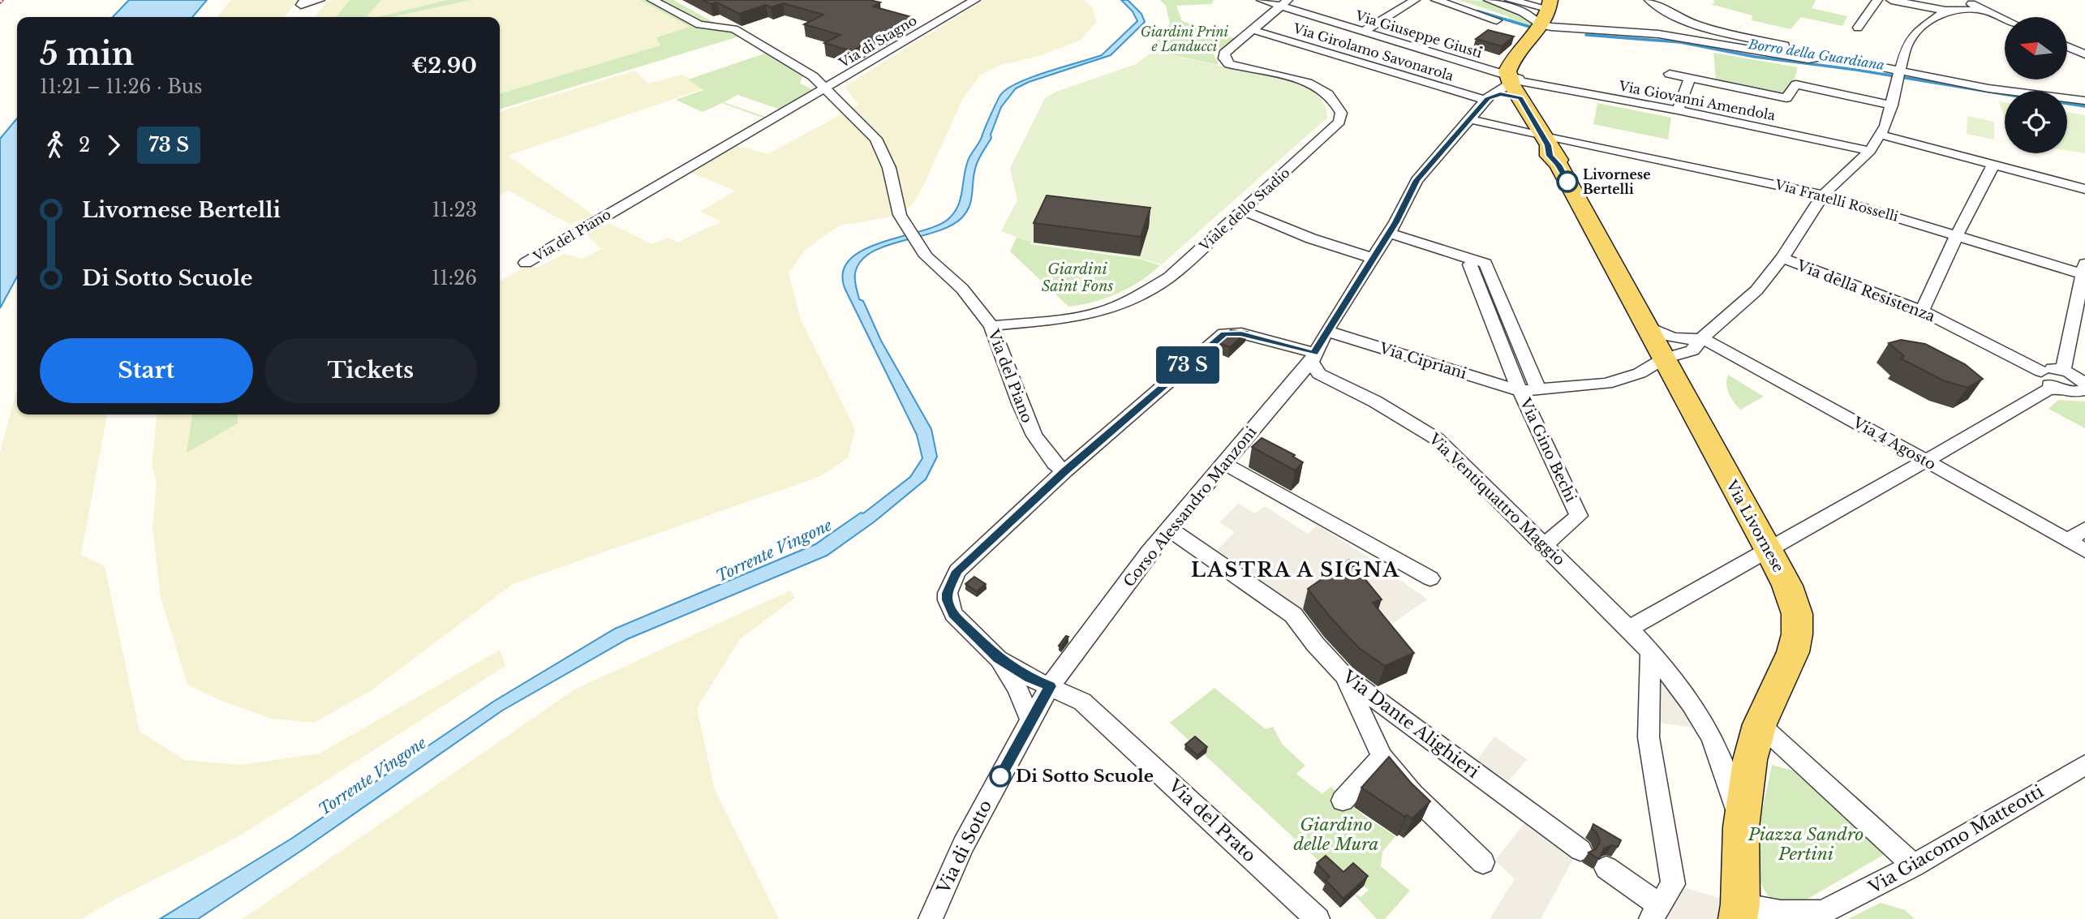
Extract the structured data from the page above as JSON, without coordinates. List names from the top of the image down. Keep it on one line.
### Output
{"streets":{"main road":["Via Livornese"],"street":["Via Giuseppe Giusti","Via di Stagno","Via Girolamo Savonarola","Via Giovanni Amendola","Via Fratelli Rosselli","Viale dello Stadio","Via del Piano","Via della Resistenza","Via Cipriani","Via 4 Agosto","Via Gino Bechi","Via Ventiquattro Maggio","Corso Alessandro Manzoni","Via Dante Alighieri","Via del Prato","Via Giacomo Matteotti","Via di Sotto"]},"crossings":[["Via Giuseppe Giusti","Via Girolamo Savonarola"],["Via Giuseppe Giusti","Via Giovanni Amendola"],["Via Giuseppe Giusti","Via Livornese"],["Via di Stagno","Via del Piano"],["Via Girolamo Savonarola","Via Giovanni Amendola"],["Via Girolamo Savonarola","Viale dello Stadio"],["Via Girolamo Savonarola","Via Livornese"],["Via Giovanni Amendola","Via Livornese"],["Via Fratelli Rosselli","Via Livornese"],["Viale dello Stadio","Via del Piano"],["Via del Piano","Via Ventiquattro Maggio"],["Via Cipriani","Via Gino Bechi"],["Via Gino Bechi","Via Ventiquattro Maggio"],["Via Gino Bechi","Via Livornese"],["Via Ventiquattro Maggio","Corso Alessandro Manzoni"],["Via Ventiquattro Maggio","Via Livornese"],["Corso Alessandro Manzoni","Via Dante Alighieri"],["Corso Alessandro Manzoni","Via del Prato"],["Corso Alessandro Manzoni","Via di Sotto"],["Via Livornese","Via Giacomo Matteotti"],["Via del Prato","Via di Sotto"]],"districts":["LASTRA A SIGNA"],"water":["Borro della Guardiana","Torrente Vingone"],"parks":["Giardini Prini e Landucci","Giardini Saint Fons","Giardino delle Mura","Piazza Sandro Pertini"],"places":["Livornese Bertelli","Di Sotto Scuole"],"north":"left","page":{"on_map":"73 S","heading":["5 min","11:21 – 11:26 · Bus","€2.90"],"legs":["2","73 S"],"list":[{"name":"Livornese Bertelli","value":"11:23"},{"name":"Di Sotto Scuole","value":"11:26"}],"buttons":["Start","Tickets"]}}
